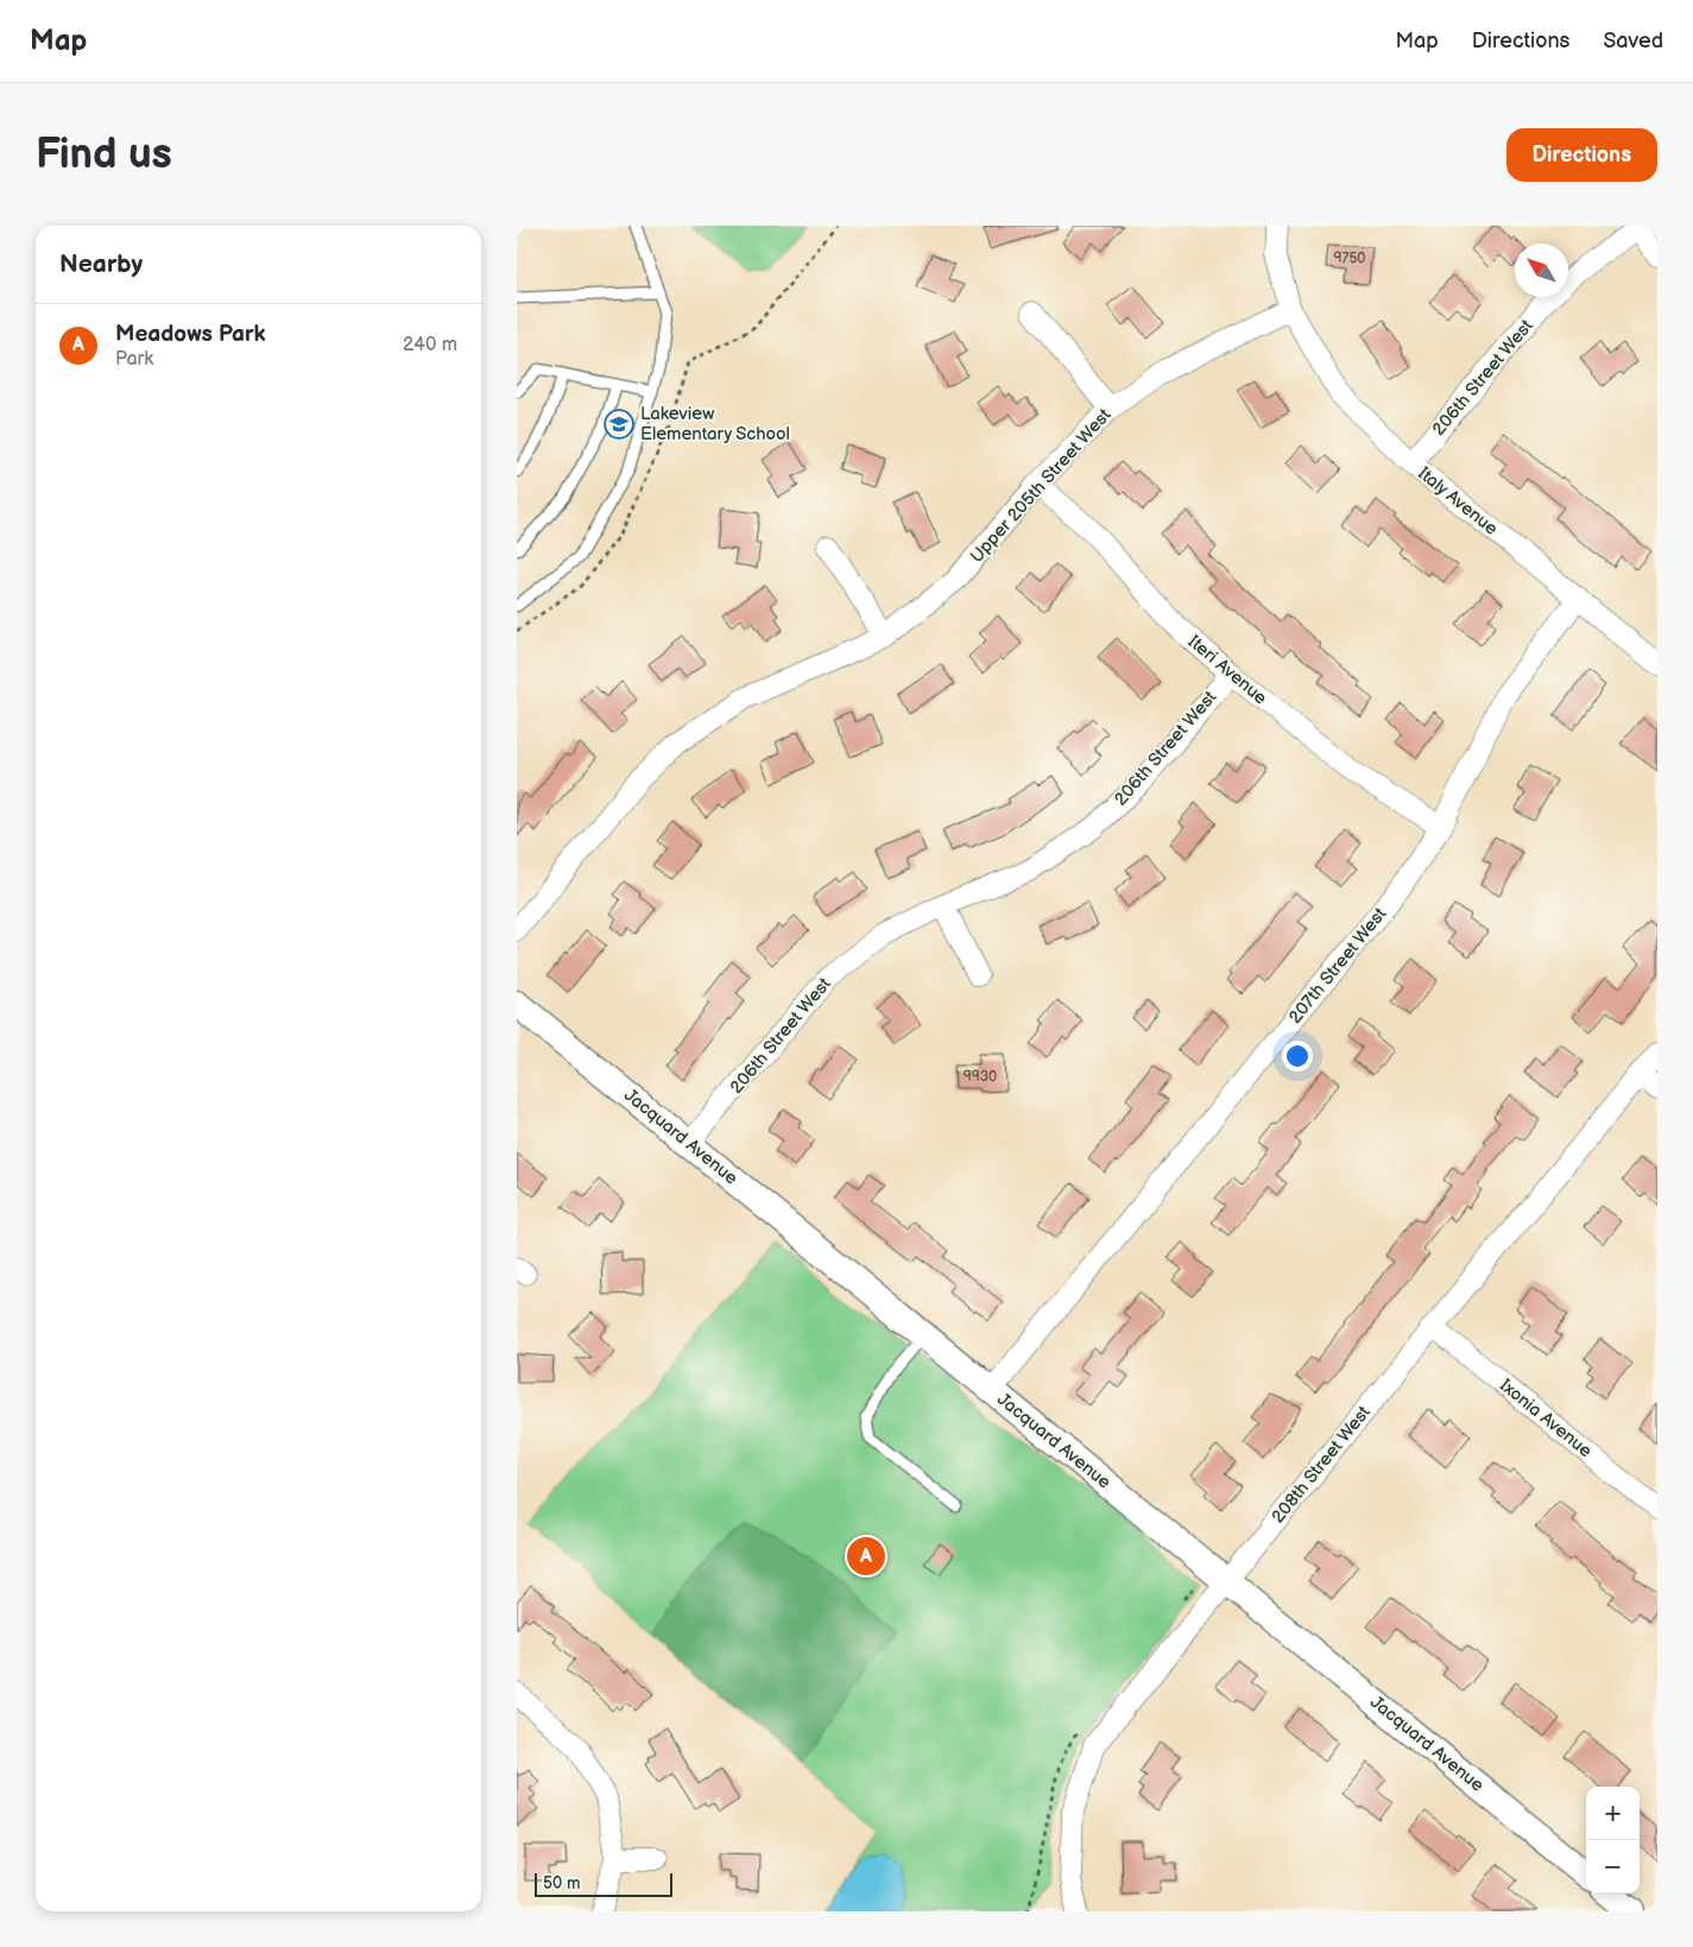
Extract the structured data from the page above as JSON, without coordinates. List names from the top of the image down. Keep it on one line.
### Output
{"streets":{"street":["206th Street West","Upper 205th Street West","Italy Avenue","Iteri Avenue","207th Street West","Jacquard Avenue","Ixonia Avenue","208th Street West"]},"crossings":[["206th Street West","Italy Avenue"],["206th Street West","Iteri Avenue"],["206th Street West","Jacquard Avenue"],["Upper 205th Street West","Italy Avenue"],["Upper 205th Street West","Iteri Avenue"],["Italy Avenue","207th Street West"],["Iteri Avenue","207th Street West"],["207th Street West","Jacquard Avenue"],["Jacquard Avenue","208th Street West"],["Ixonia Avenue","208th Street West"]],"places":{"school or university":["Lakeview Elementary School"]},"house_numbers":["9750","9930"],"scale_bar":"50 m","north":"top left","page":{"header":"Map","nav":["Map","Directions","Saved"],"buttons":"Directions","title":"Find us","heading":"Nearby","list":[{"mark":"A","name":"Meadows Park","note":"Park","value":"240 m"}],"pins":"A","map_buttons":["+","−"],"scale":"50 m"}}
